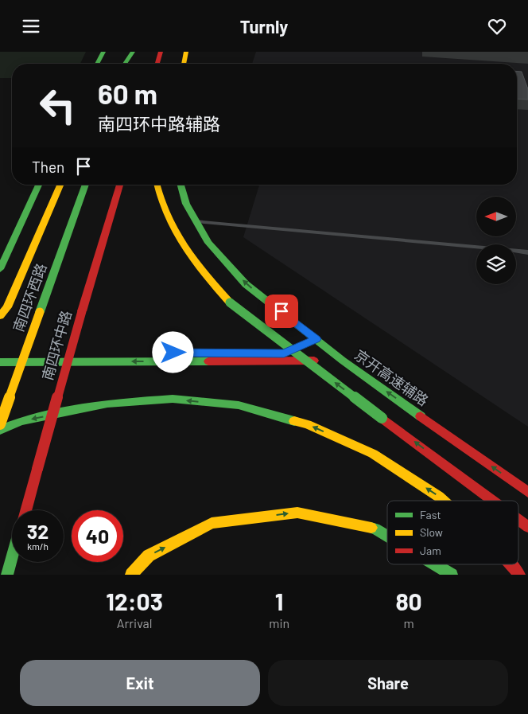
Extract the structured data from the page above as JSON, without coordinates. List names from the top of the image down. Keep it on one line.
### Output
{"streets":{"main road":["南四环西路","南四环中路","京开高速辅路"]},"legend":["Fast","Slow","Jam"],"north":"left","page":{"header":"Turnly","turn":["60 m","南四环中路辅路"],"then":"Then","speed":"32 km/h","limit":"40","eta":["12:03","Arrival","1","min","80","m"],"buttons":["Exit","Share"]}}
